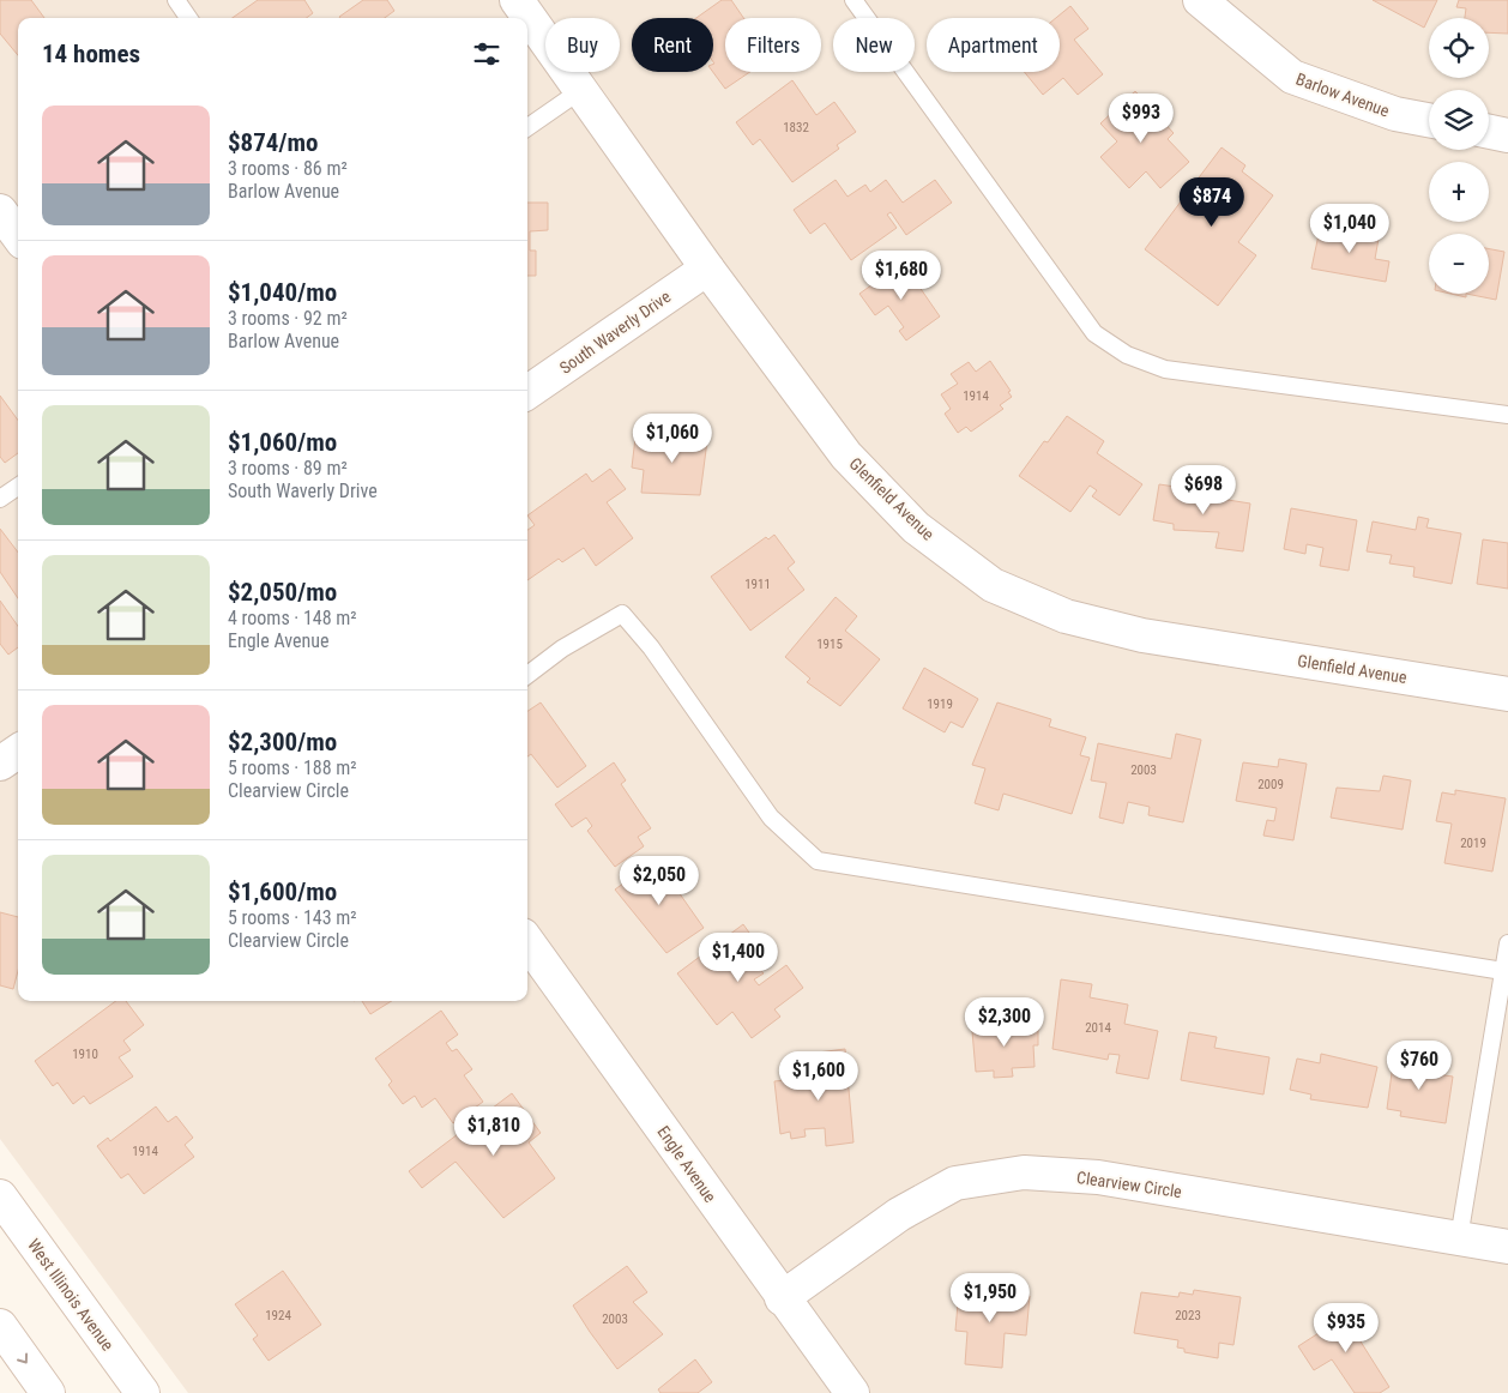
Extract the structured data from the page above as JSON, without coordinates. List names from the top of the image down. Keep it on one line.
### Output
{"streets":{"street":["Barlow Avenue","South Waverly Drive","Glenfield Avenue","Engle Avenue","Clearview Circle","West Illinois Avenue"]},"crossings":[["South Waverly Drive","Glenfield Avenue"],["Engle Avenue","Clearview Circle"]],"house_numbers":["1832","1914","1911","1915","1919","2003","2009","2019","2014","1910","1914","1924","2023","2003"],"page":{"map_buttons":["+","−"],"chip":["Buy","Rent","Filters","New","Apartment"],"heading":"14 homes","list":[{"name":"$874/mo","note":"3 rooms · 86 m² · Barlow Avenue"},{"name":"$1,040/mo","note":"3 rooms · 92 m² · Barlow Avenue"},{"name":"$1,060/mo","note":"3 rooms · 89 m² · South Waverly Drive"},{"name":"$2,050/mo","note":"4 rooms · 148 m² · Engle Avenue"},{"name":"$2,300/mo","note":"5 rooms · 188 m² · Clearview Circle"},{"name":"$1,600/mo","note":"5 rooms · 143 m² · Clearview Circle"}],"price":["$993","$874","$1,040","$1,680","$1,060","$698","$2,050","$1,400","$2,300","$760","$1,600","$1,810","$1,950","$935"]}}
